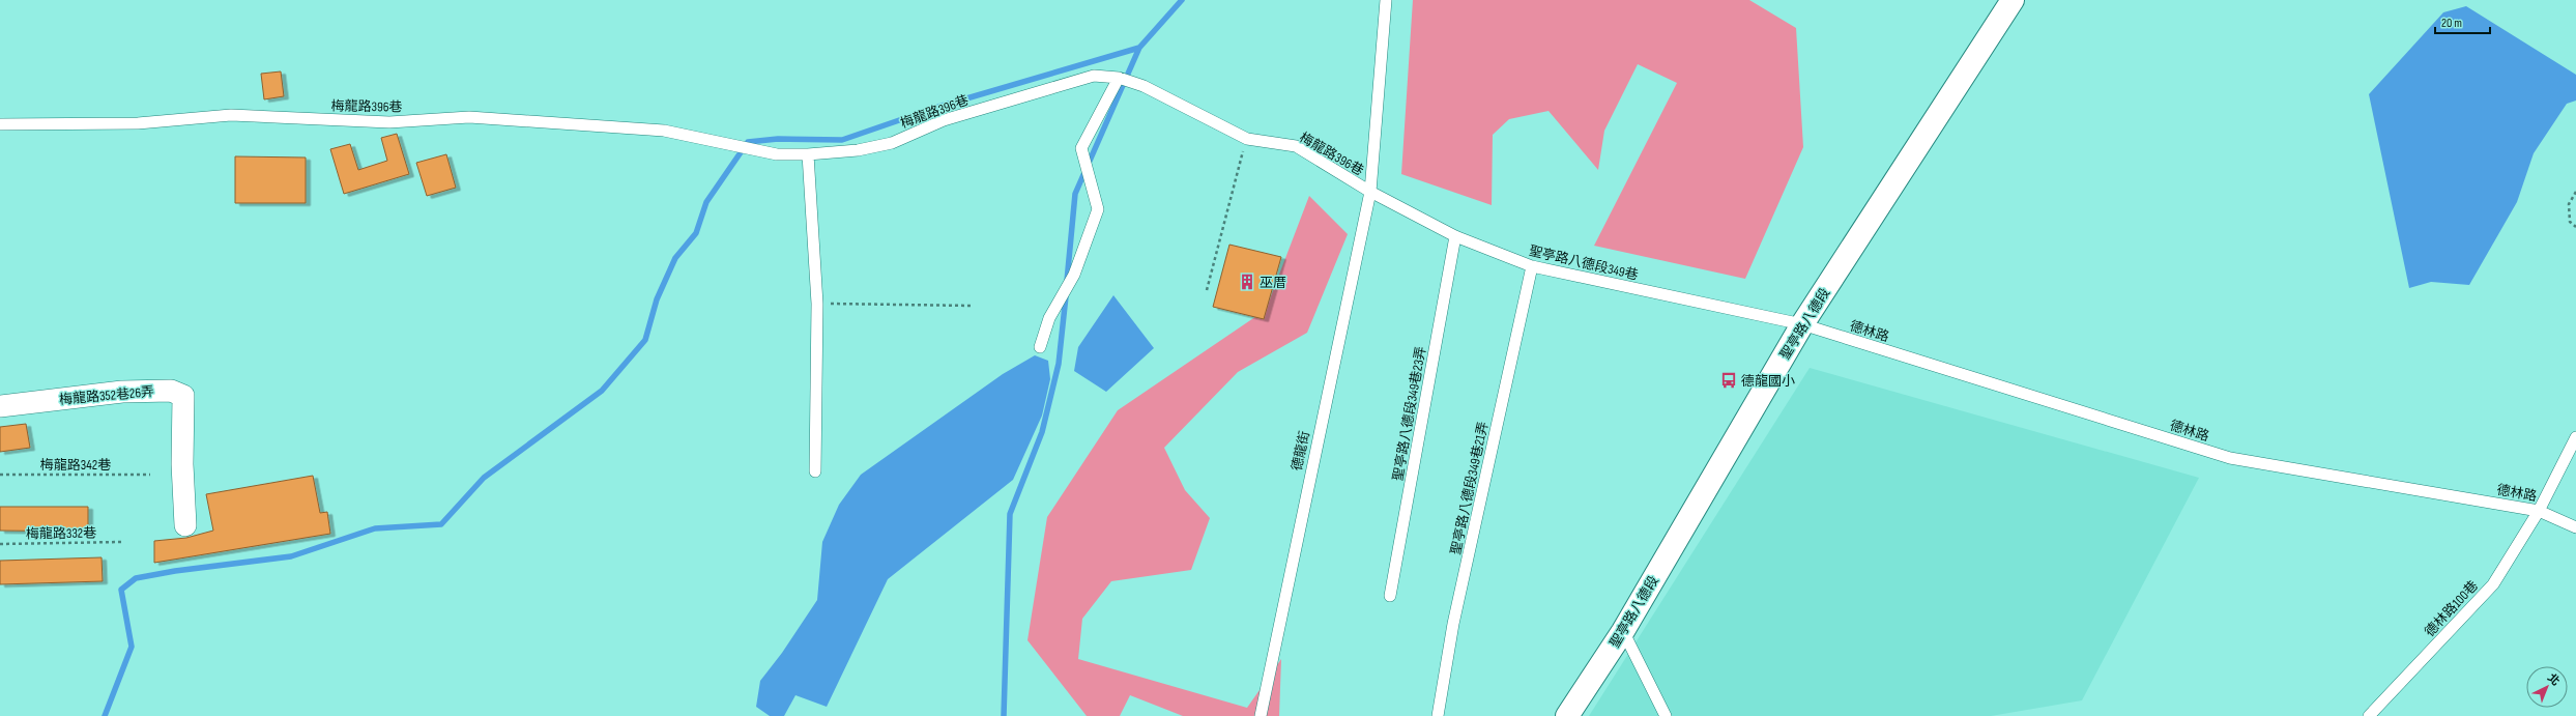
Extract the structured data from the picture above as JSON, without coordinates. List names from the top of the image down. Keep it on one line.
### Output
{"streets":{"street":["聖亭路八德段","梅龍路352巷26弄"],"lane":["梅龍路396巷","聖亭路八德段349巷","德林路","聖亭路八德段349巷23弄","德龍街","聖亭路八德段349巷21弄","德林路100巷"],"path":["梅龍路342巷","梅龍路332巷"]},"crossings":[["梅龍路396巷","聖亭路八德段349巷"],["梅龍路396巷","德龍街"],["聖亭路八德段349巷","聖亭路八德段"],["聖亭路八德段349巷","德林路"],["聖亭路八德段349巷","聖亭路八德段349巷23弄"],["聖亭路八德段349巷","德龍街"],["聖亭路八德段349巷","聖亭路八德段349巷21弄"],["聖亭路八德段","德林路"],["德林路","德林路100巷"]],"places":{"building":["巫厝"],"bus stop":["德龍國小"]},"scale_bar":"20 m","north":"top right"}
